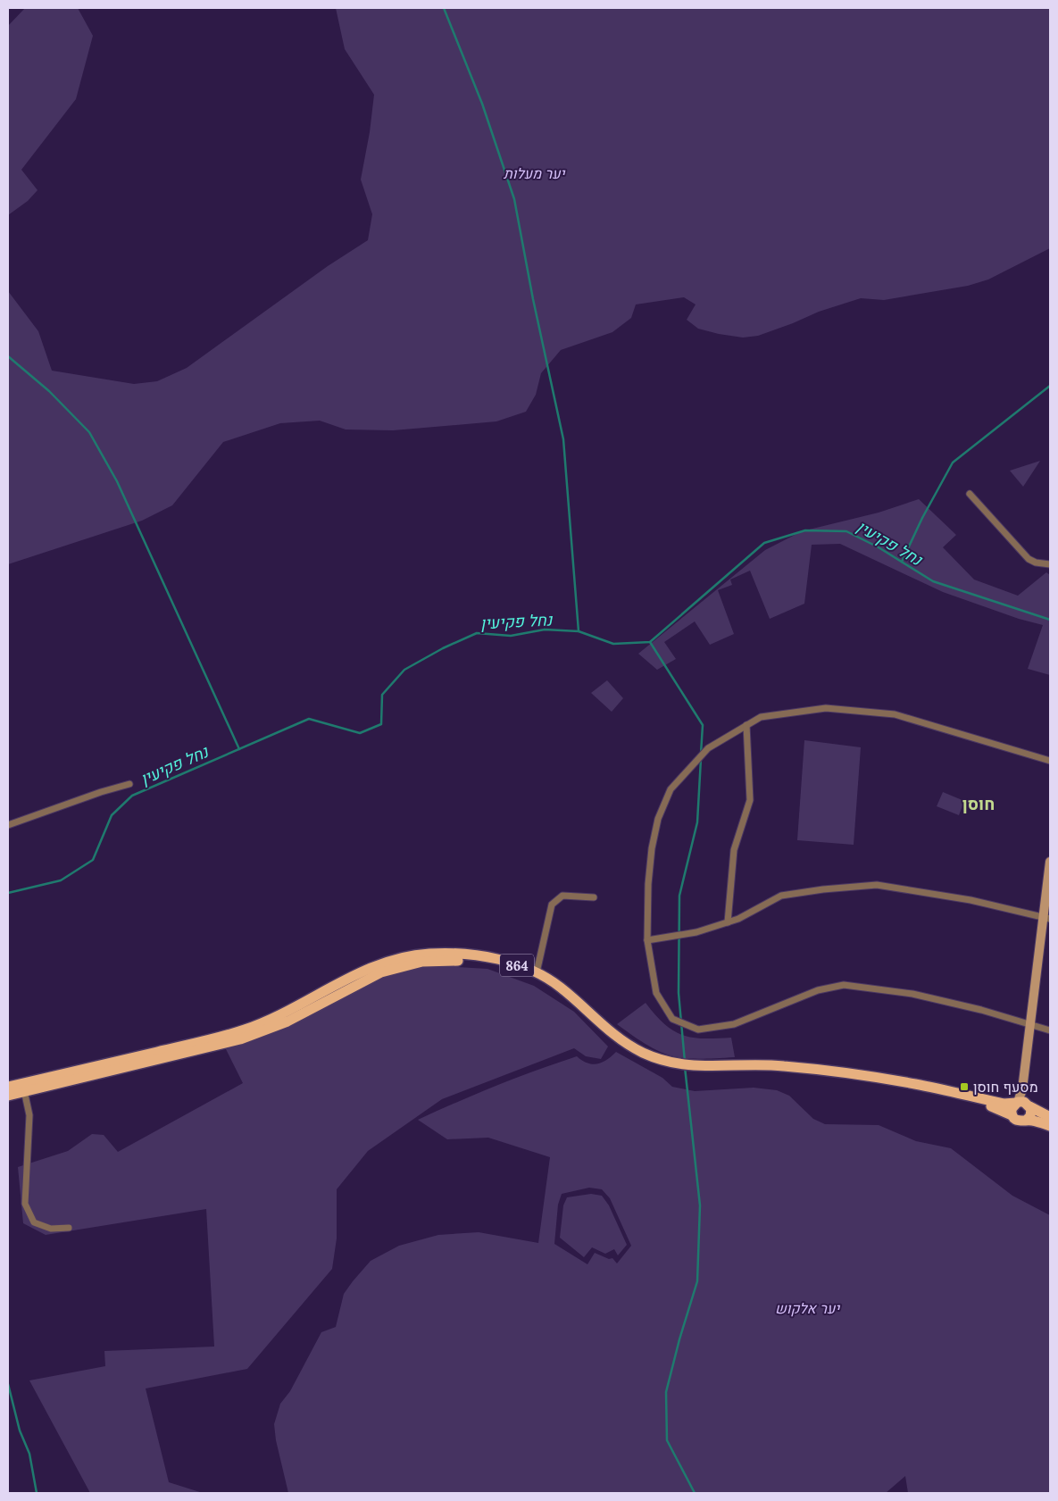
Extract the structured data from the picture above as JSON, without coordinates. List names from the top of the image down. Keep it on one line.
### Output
{"streets":{"main road":["864"]},"districts":["חוסן"],"water":["נחל פקיעין"],"parks":["יער מעלות","יער אלקוש"],"places":{"transit":["מסעף חוסן"]}}
